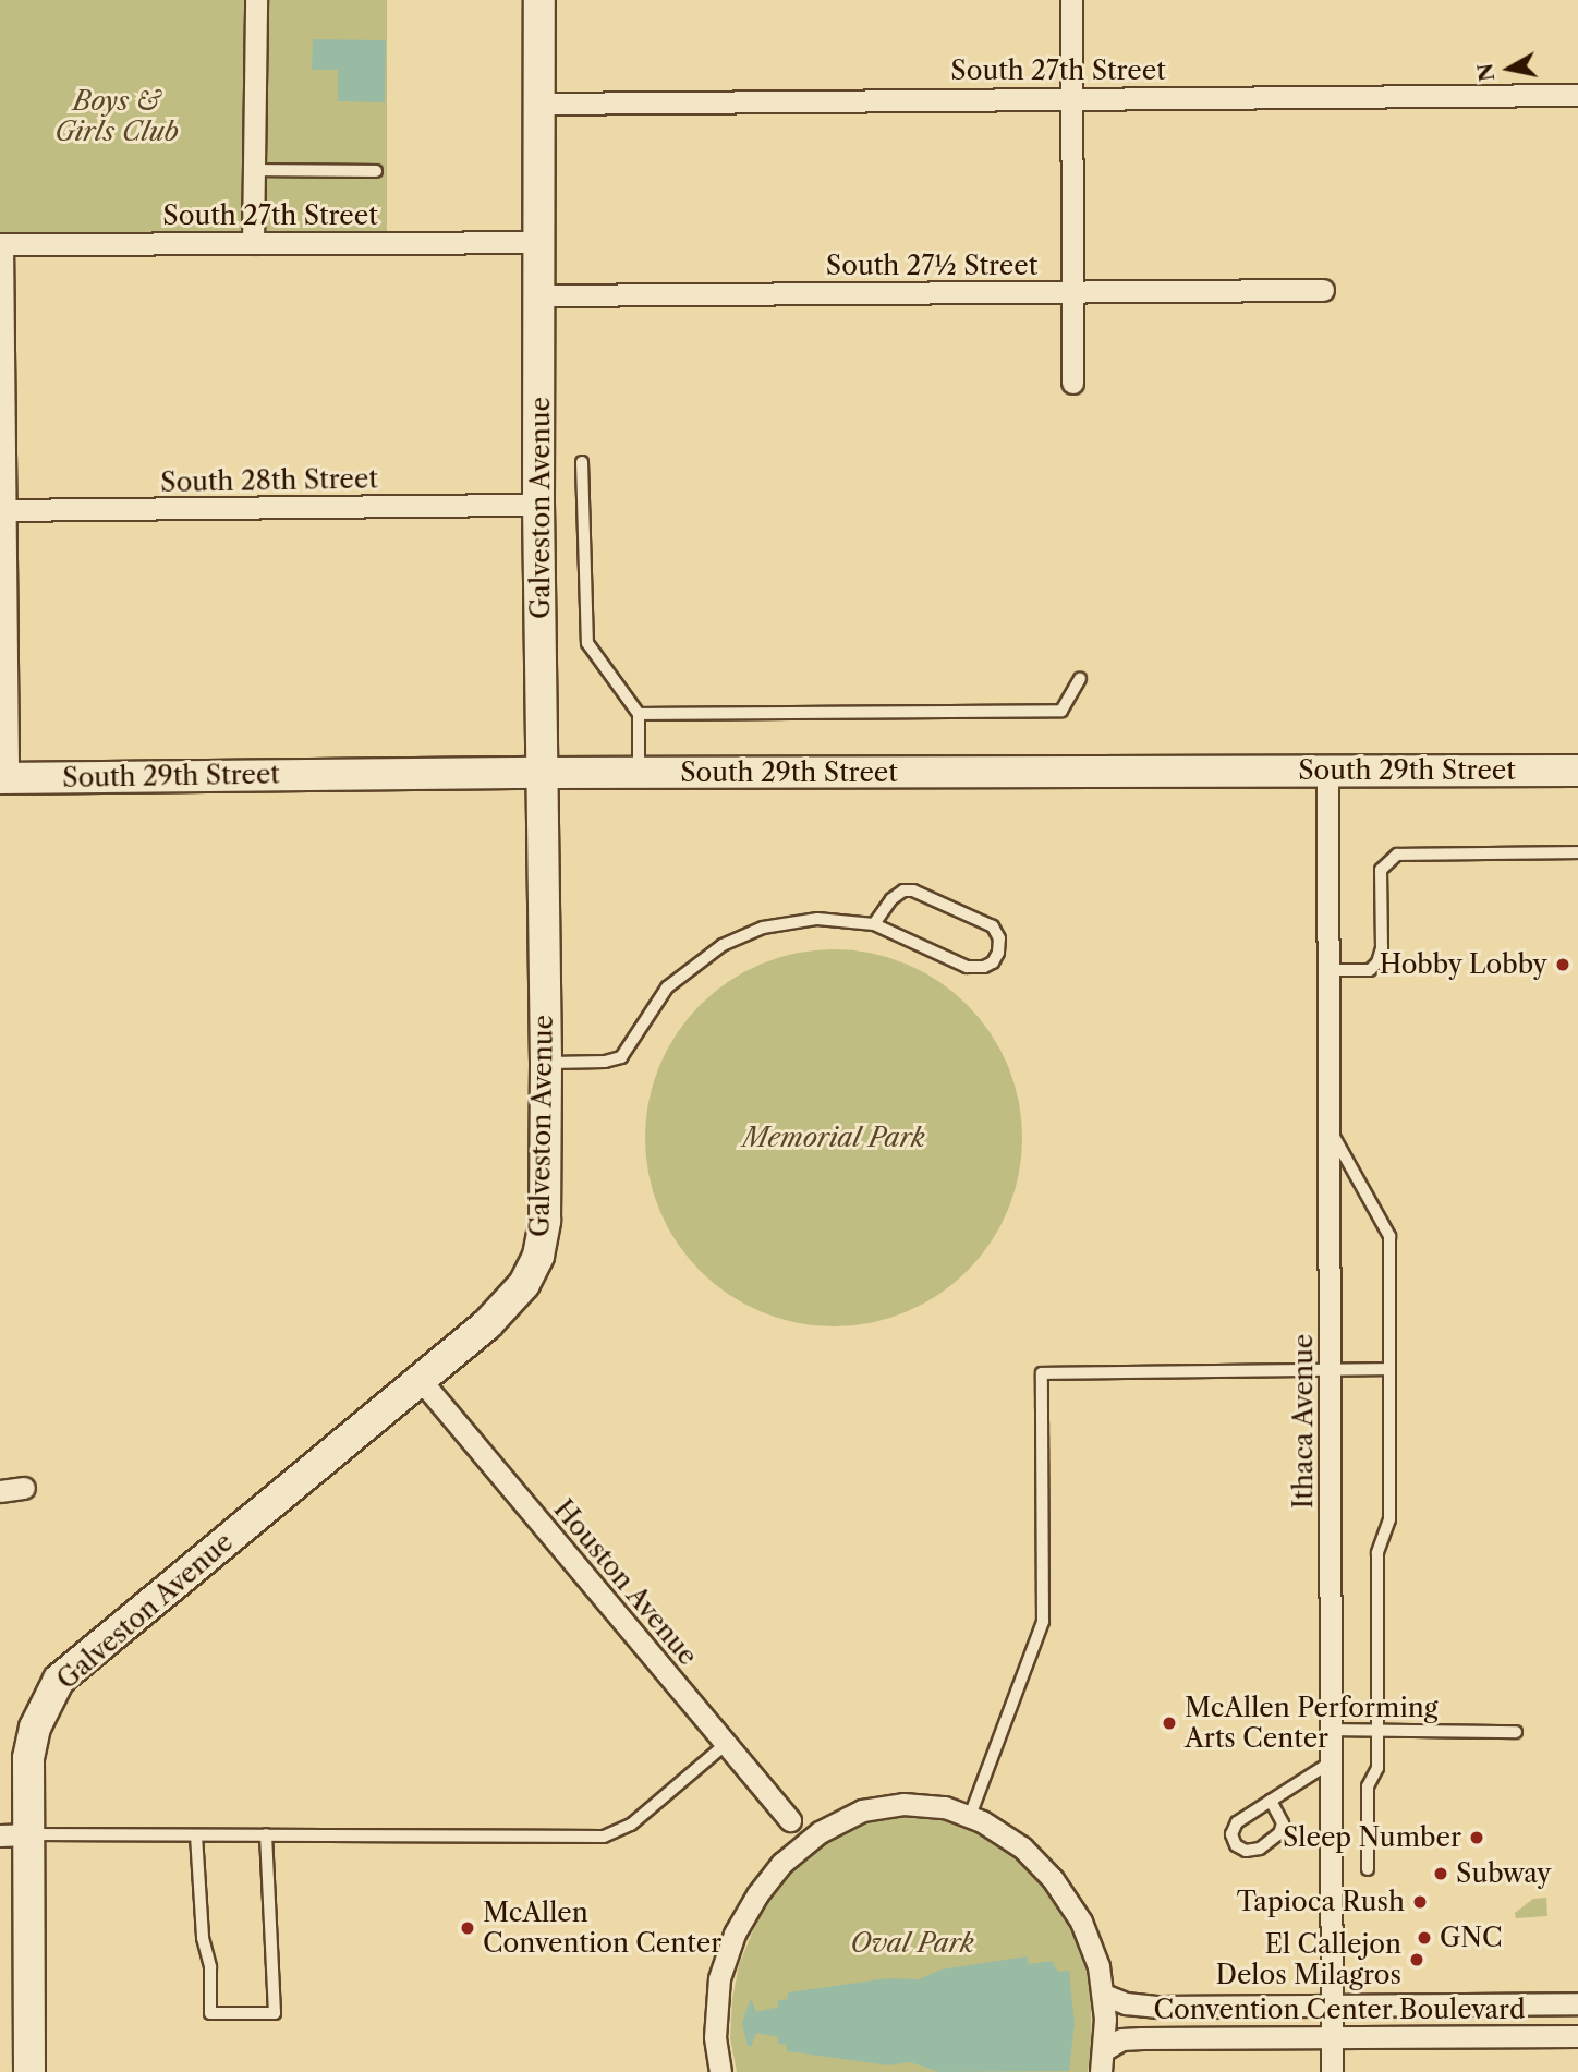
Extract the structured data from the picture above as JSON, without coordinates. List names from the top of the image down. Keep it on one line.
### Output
{"streets":{"street":["South 27th Street","South 27½ Street","South 28th Street","Galveston Avenue","South 29th Street","Ithaca Avenue","Houston Avenue","Convention Center Boulevard"]},"crossings":[["South 27th Street","Galveston Avenue"],["South 27½ Street","Galveston Avenue"],["South 28th Street","Galveston Avenue"],["Galveston Avenue","South 29th Street"],["Galveston Avenue","Houston Avenue"],["South 29th Street","Ithaca Avenue"],["Ithaca Avenue","Convention Center Boulevard"]],"parks":["Boys & Girls Club","Memorial Park","Oval Park"],"places":["Hobby Lobby","McAllen Performing Arts Center","Sleep Number","Subway","Tapioca Rush","McAllen Convention Center","GNC","El Callejon Delos Milagros"],"north":"left"}
